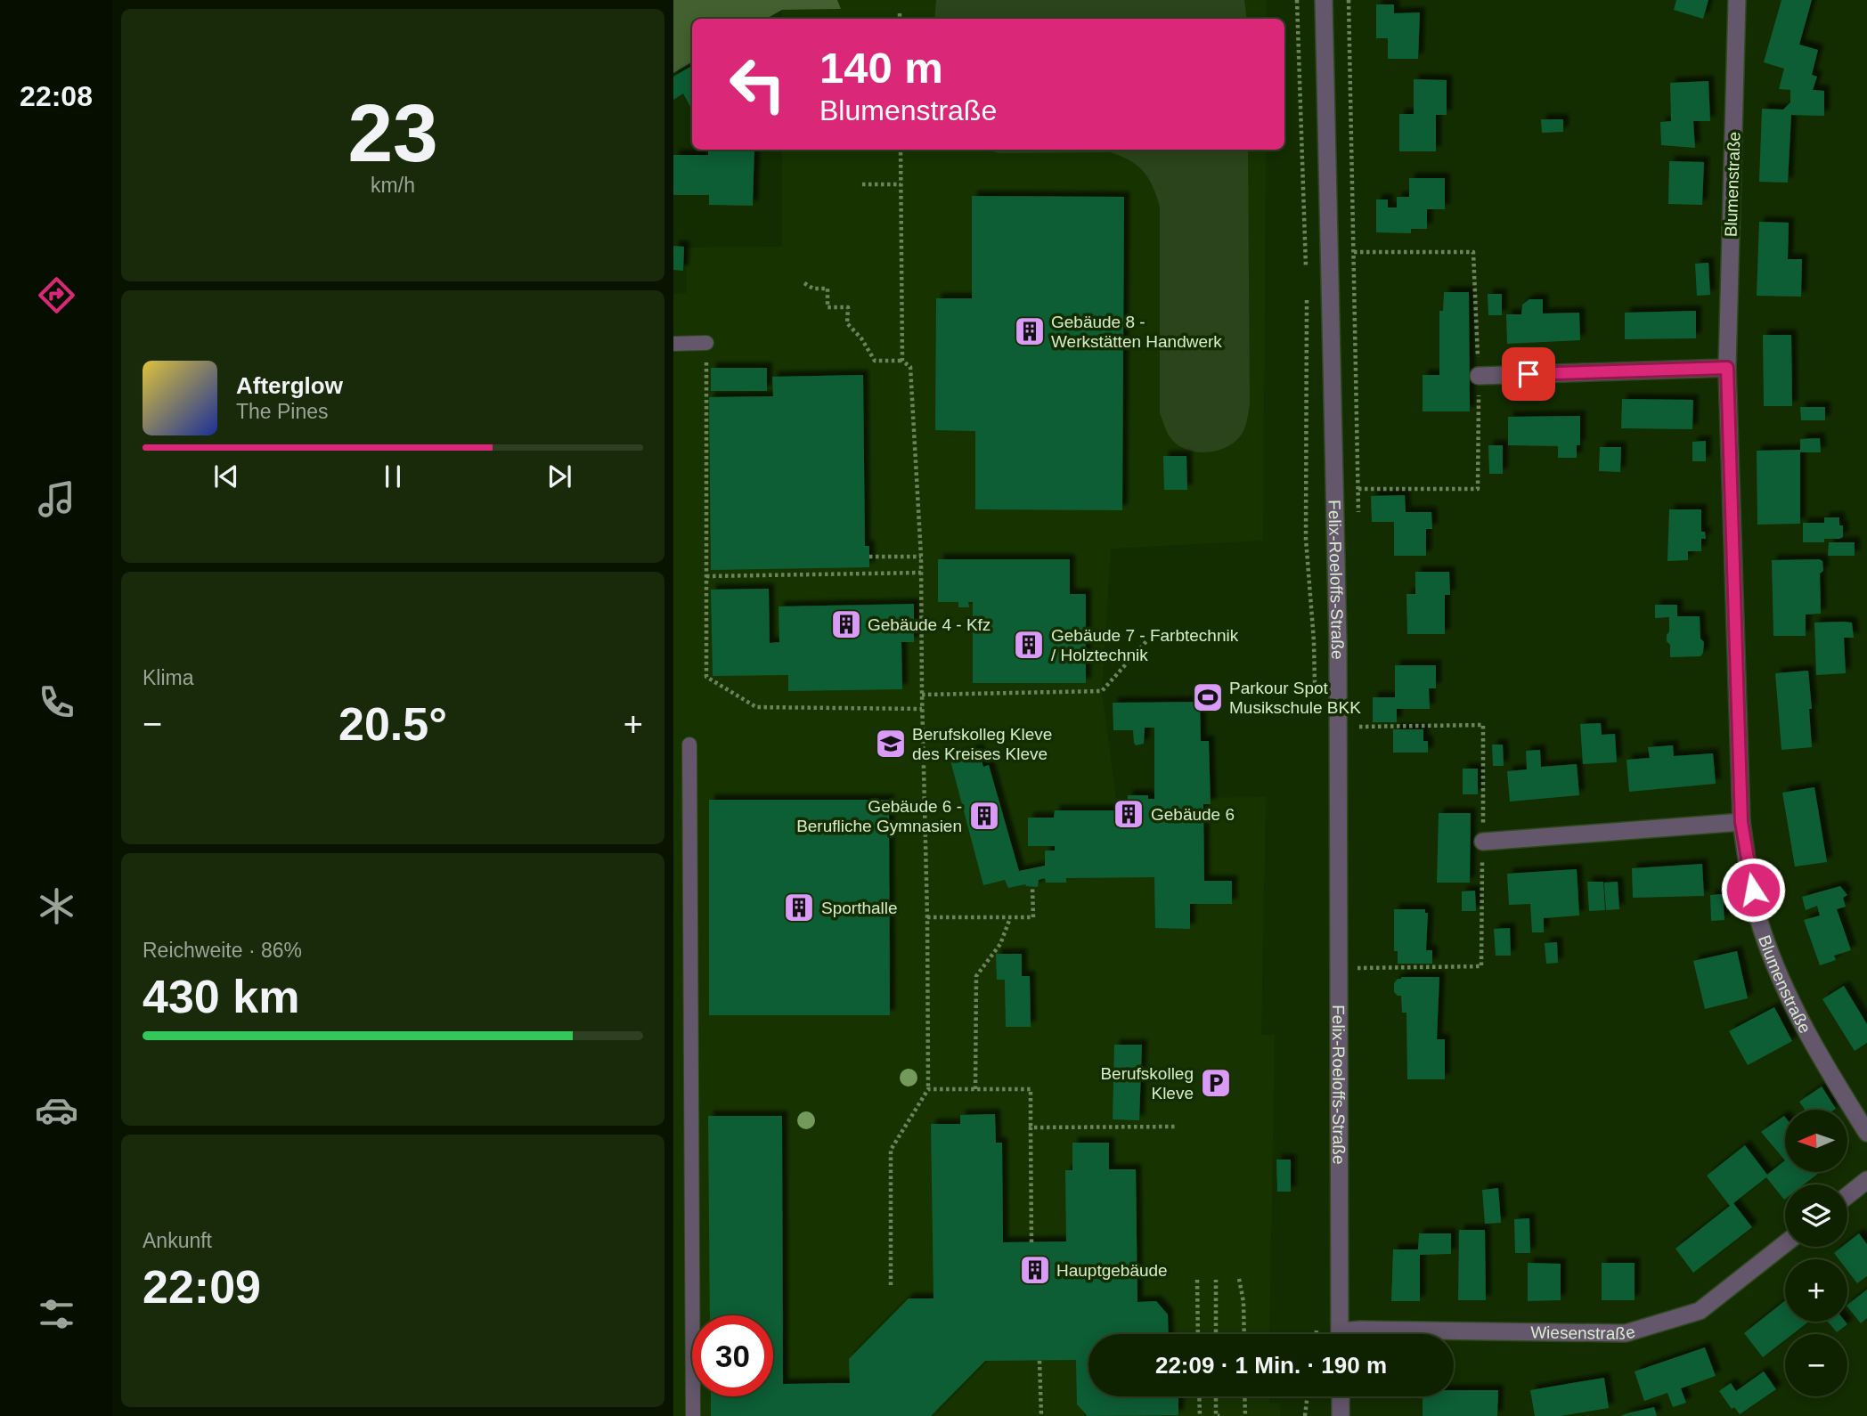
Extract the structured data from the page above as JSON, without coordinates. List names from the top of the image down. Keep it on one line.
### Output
{"streets":{"street":["Blumenstraße","Felix-Roeloffs-Straße","Wiesenstraße"]},"places":{"building":["Gebäude 8 - Werkstätten Handwerk","Gebäude 4 - Kfz","Gebäude 7 - Farbtechnik / Holztechnik","Gebäude 6","Gebäude 6 - Berufliche Gymnasien","Sporthalle","Hauptgebäude"],"sports":["Parkour Spot Musikschule BKK"],"school or university":["Berufskolleg Kleve des Kreises Kleve"],"parking":["Berufskolleg Kleve"]},"north":"left","page":{"tabs":"22:08","tile":[["23","km/h"],"Klima",["Reichweite · 86%","430 km"],["Ankunft","22:09"]],"turn":["140 m","Blumenstraße"],"song":["Afterglow","The Pines"],"heat":["−","20.5°","+"],"map_buttons":["+","−"],"limit":"30","trip":"22:09 · 1 Min. · 190 m"}}
